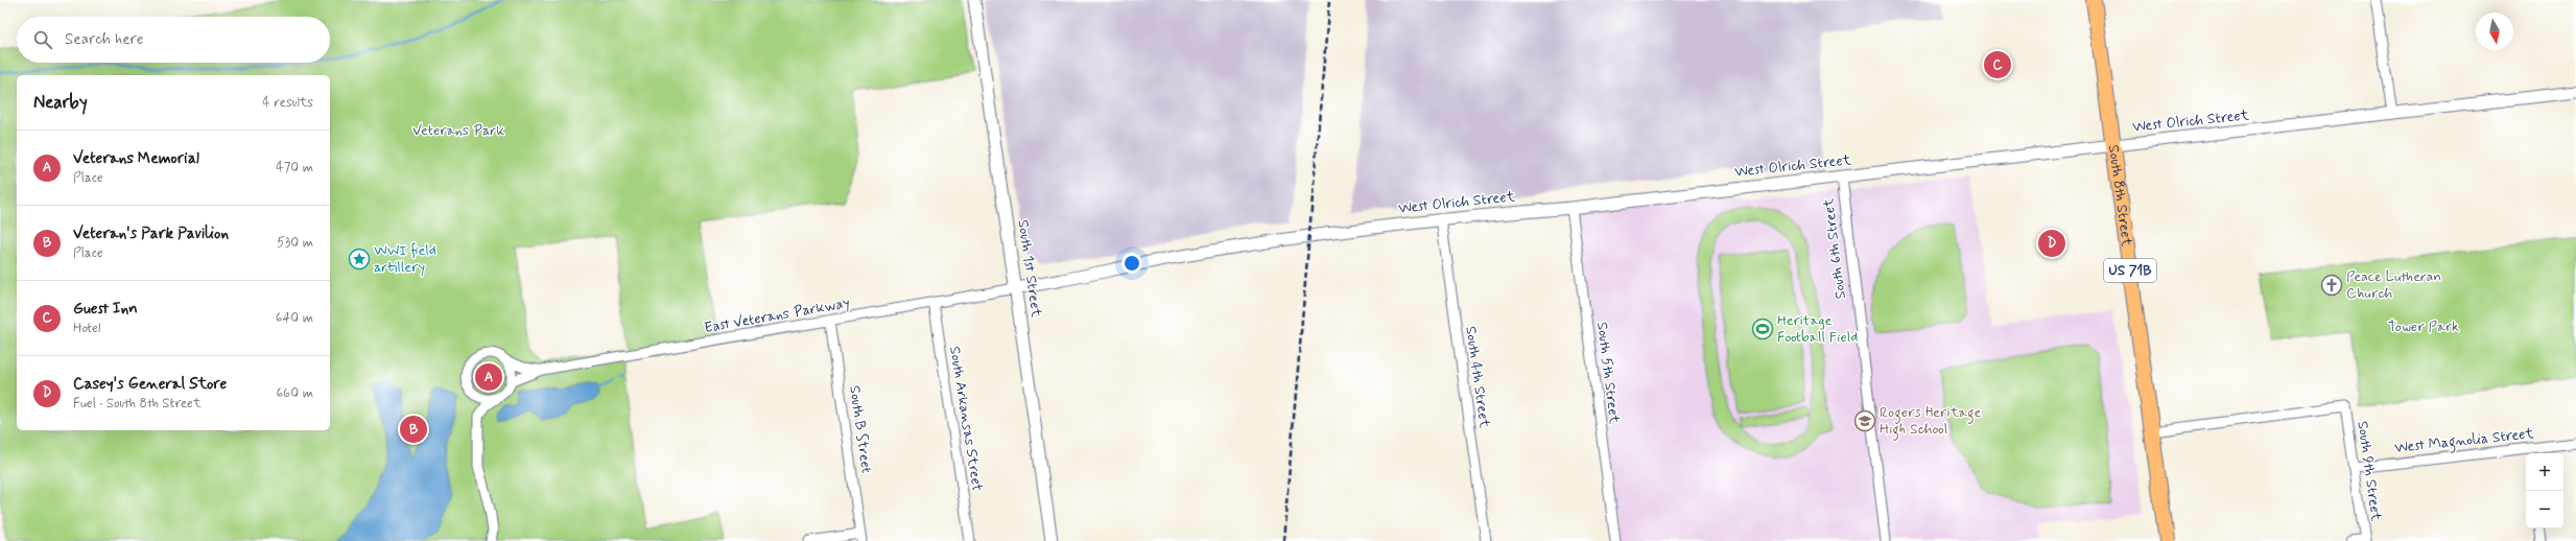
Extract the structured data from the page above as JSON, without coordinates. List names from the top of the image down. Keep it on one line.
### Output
{"streets":{"main road":["South 8th Street","US 71B"],"street":["West Olrich Street","South 6th Street","South 1st Street","East Veterans Parkway","South 5th Street","South 4th Street","South Arkansas Street","South B Street","West Magnolia Street","South 9th Street"]},"crossings":[["West Olrich Street","South 8th Street"],["West Olrich Street","South 6th Street"],["West Olrich Street","South 1st Street"],["West Olrich Street","East Veterans Parkway"],["West Olrich Street","South 5th Street"],["West Olrich Street","South 4th Street"],["South 8th Street","South 9th Street"],["South 1st Street","East Veterans Parkway"],["East Veterans Parkway","South Arkansas Street"],["East Veterans Parkway","South B Street"],["West Magnolia Street","South 9th Street"]],"parks":["Veterans Park","Tower Park"],"places":{"place":["WWI field artillery"],"church":["Peace Lutheran Church"],"sports":["Heritage Football Field"],"school or university":["Rogers Heritage High School"]},"north":"bottom","page":{"search":"Search here","pins":["C","D","A","B"],"heading":["Nearby","4 results"],"list":[{"mark":"A","name":"Veterans Memorial","note":"Place","value":"470 m"},{"mark":"B","name":"Veteran's Park Pavilion","note":"Place","value":"530 m"},{"mark":"C","name":"Guest Inn","note":"Hotel","value":"640 m"},{"mark":"D","name":"Casey's General Store","note":"Fuel · South 8th Street","value":"660 m"}],"map_buttons":["+","−"]}}
